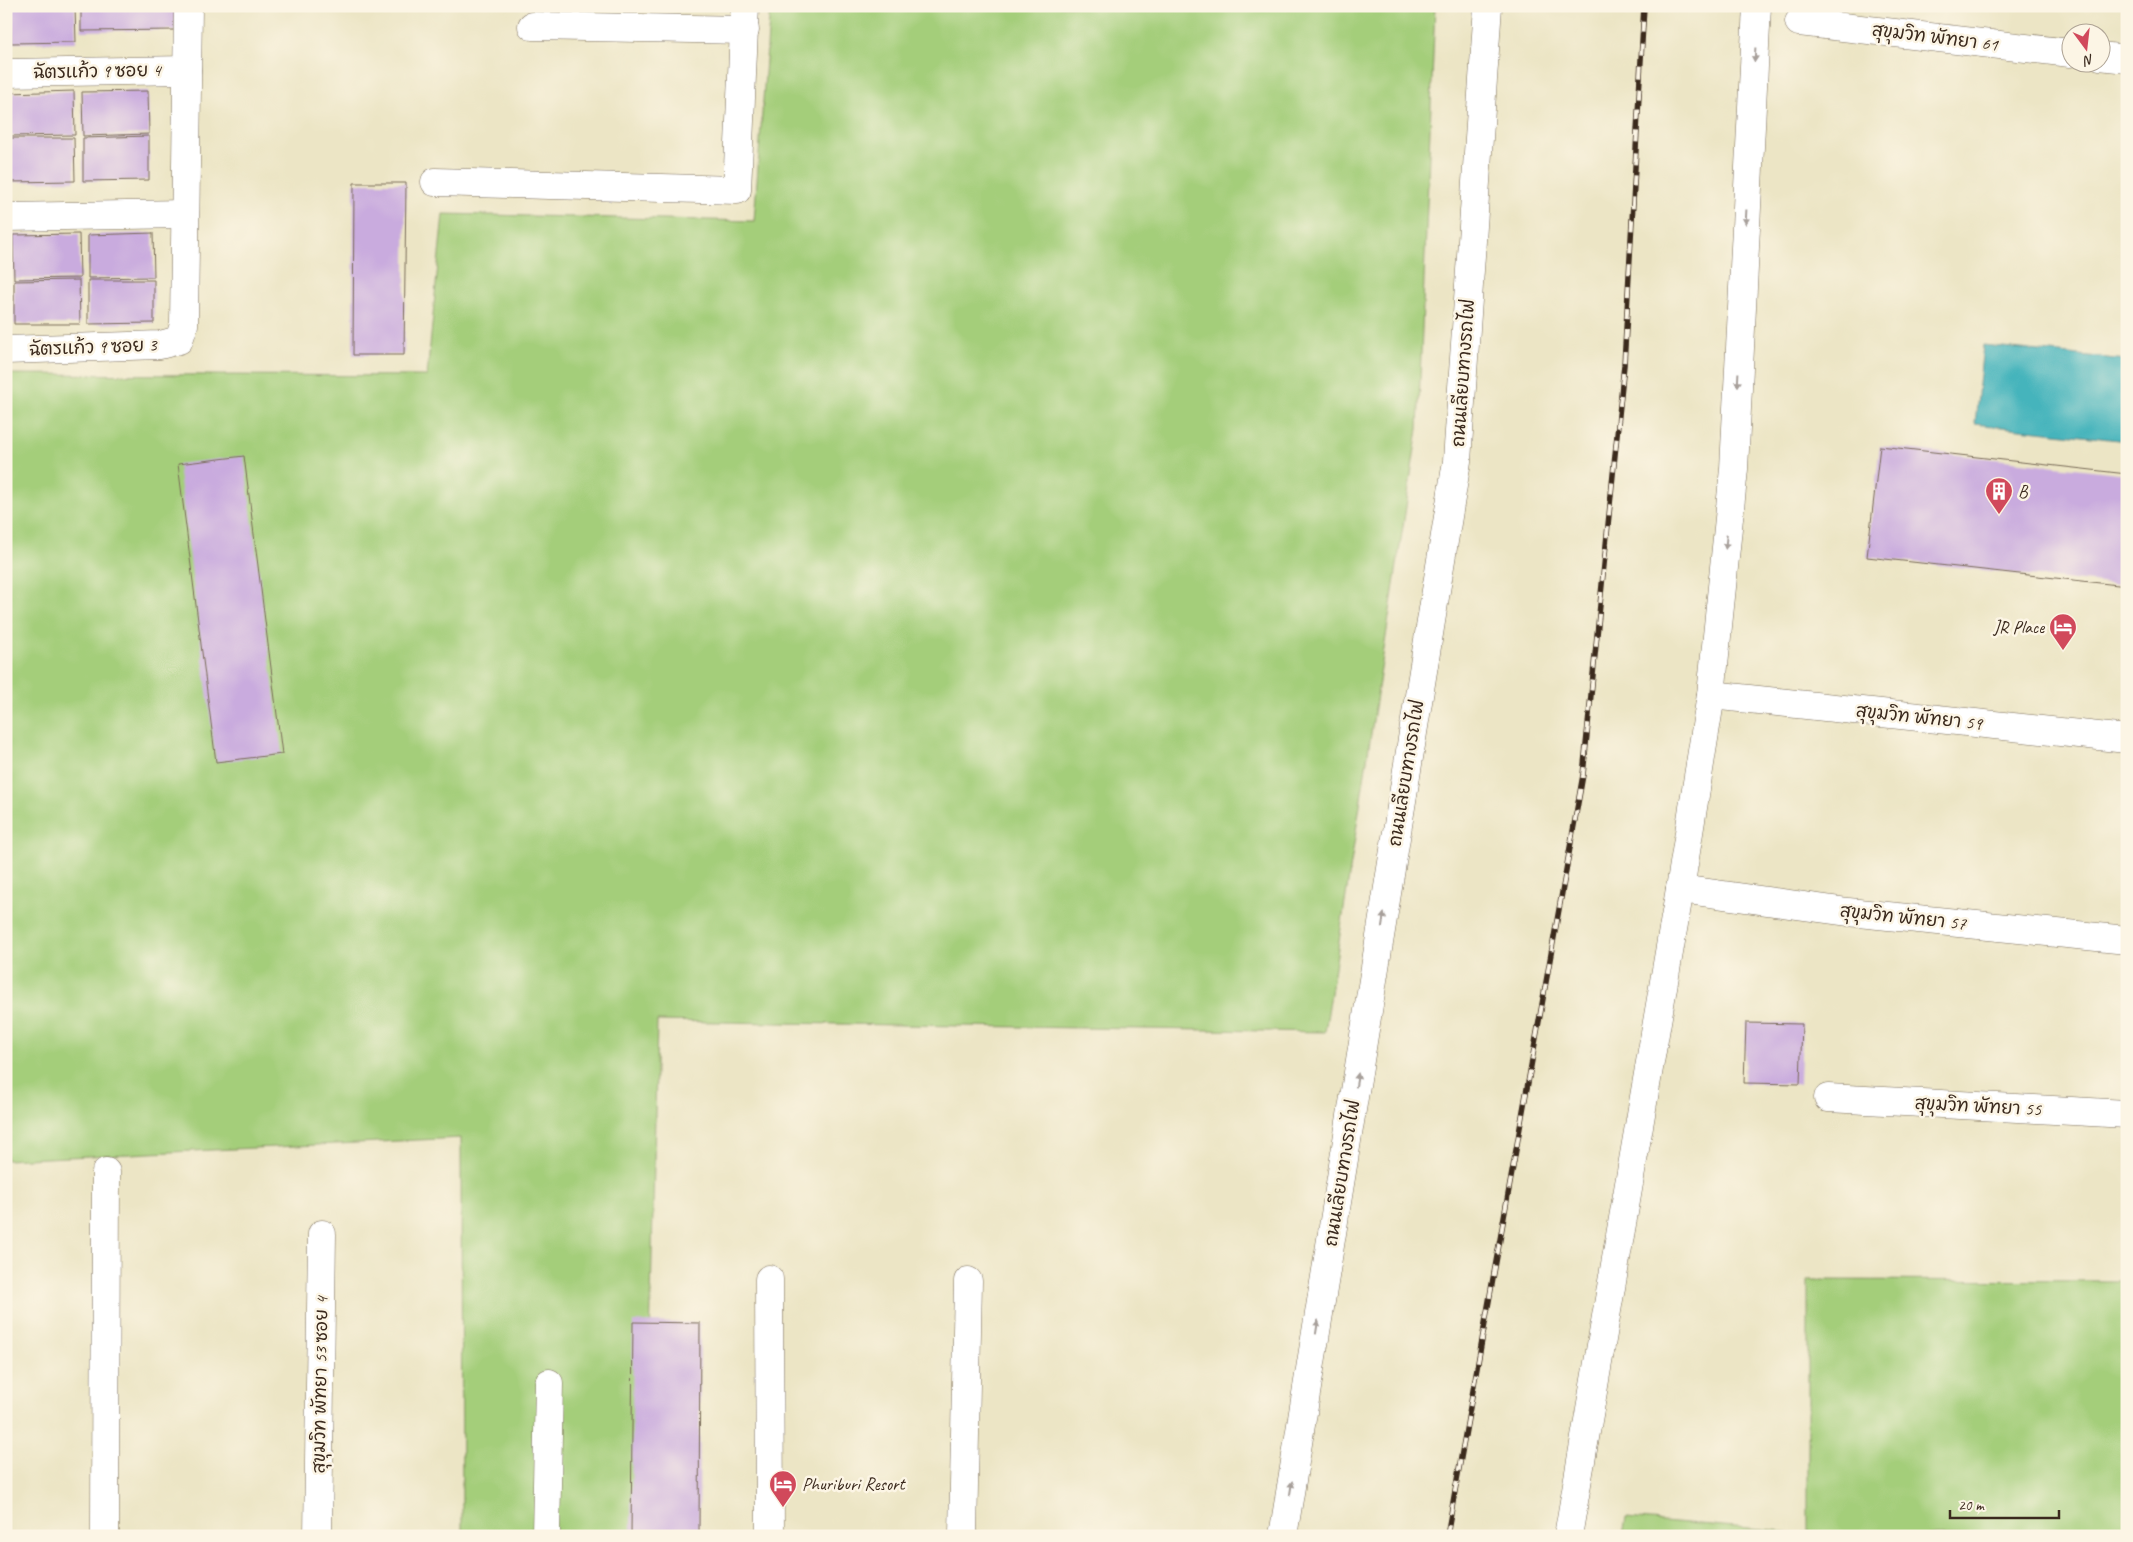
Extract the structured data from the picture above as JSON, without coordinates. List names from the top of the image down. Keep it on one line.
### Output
{"streets":{"street":["สุขุมวิท พัทยา 61","ฉัตรแก้ว 9 ซอย 4","ฉัตรแก้ว 9 ซอย 3","ถนนเลียบทางรถไฟ","สุขุมวิท พัทยา 59","สุขุมวิท พัทยา 57","สุขุมวิท พัทยา 55","สุขุมวิท พัทยา 53 ซอย 4"]},"one_way":["ถนนเลียบทางรถไฟ"],"places":{"building":["B"],"hotel":["JR Place","Phuriburi Resort"]},"scale_bar":"20 m","north":"bottom"}
